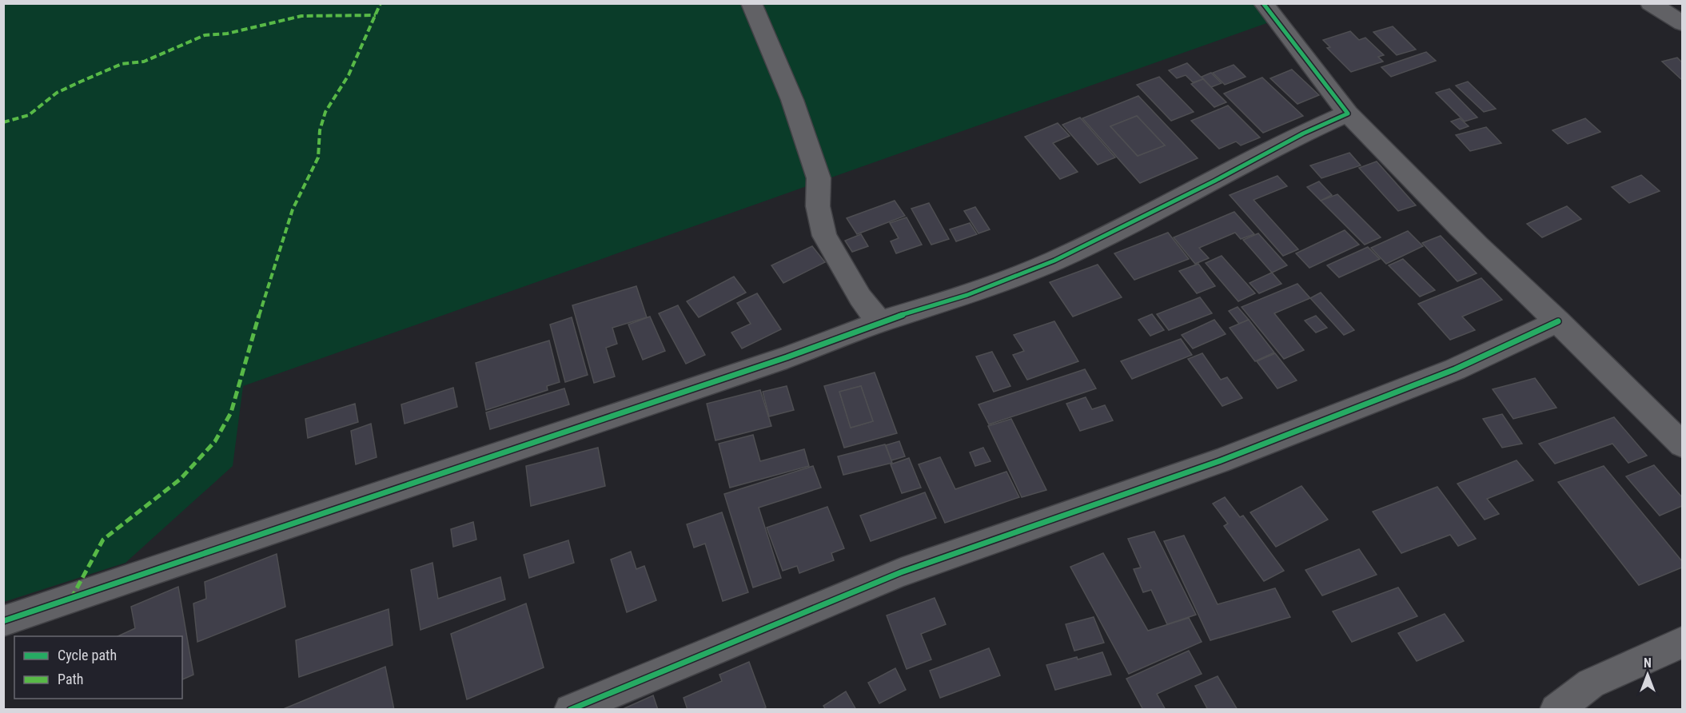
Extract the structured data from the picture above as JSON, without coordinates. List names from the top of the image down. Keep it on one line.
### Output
{"legend":["Cycle path","Path"],"north":"top"}
